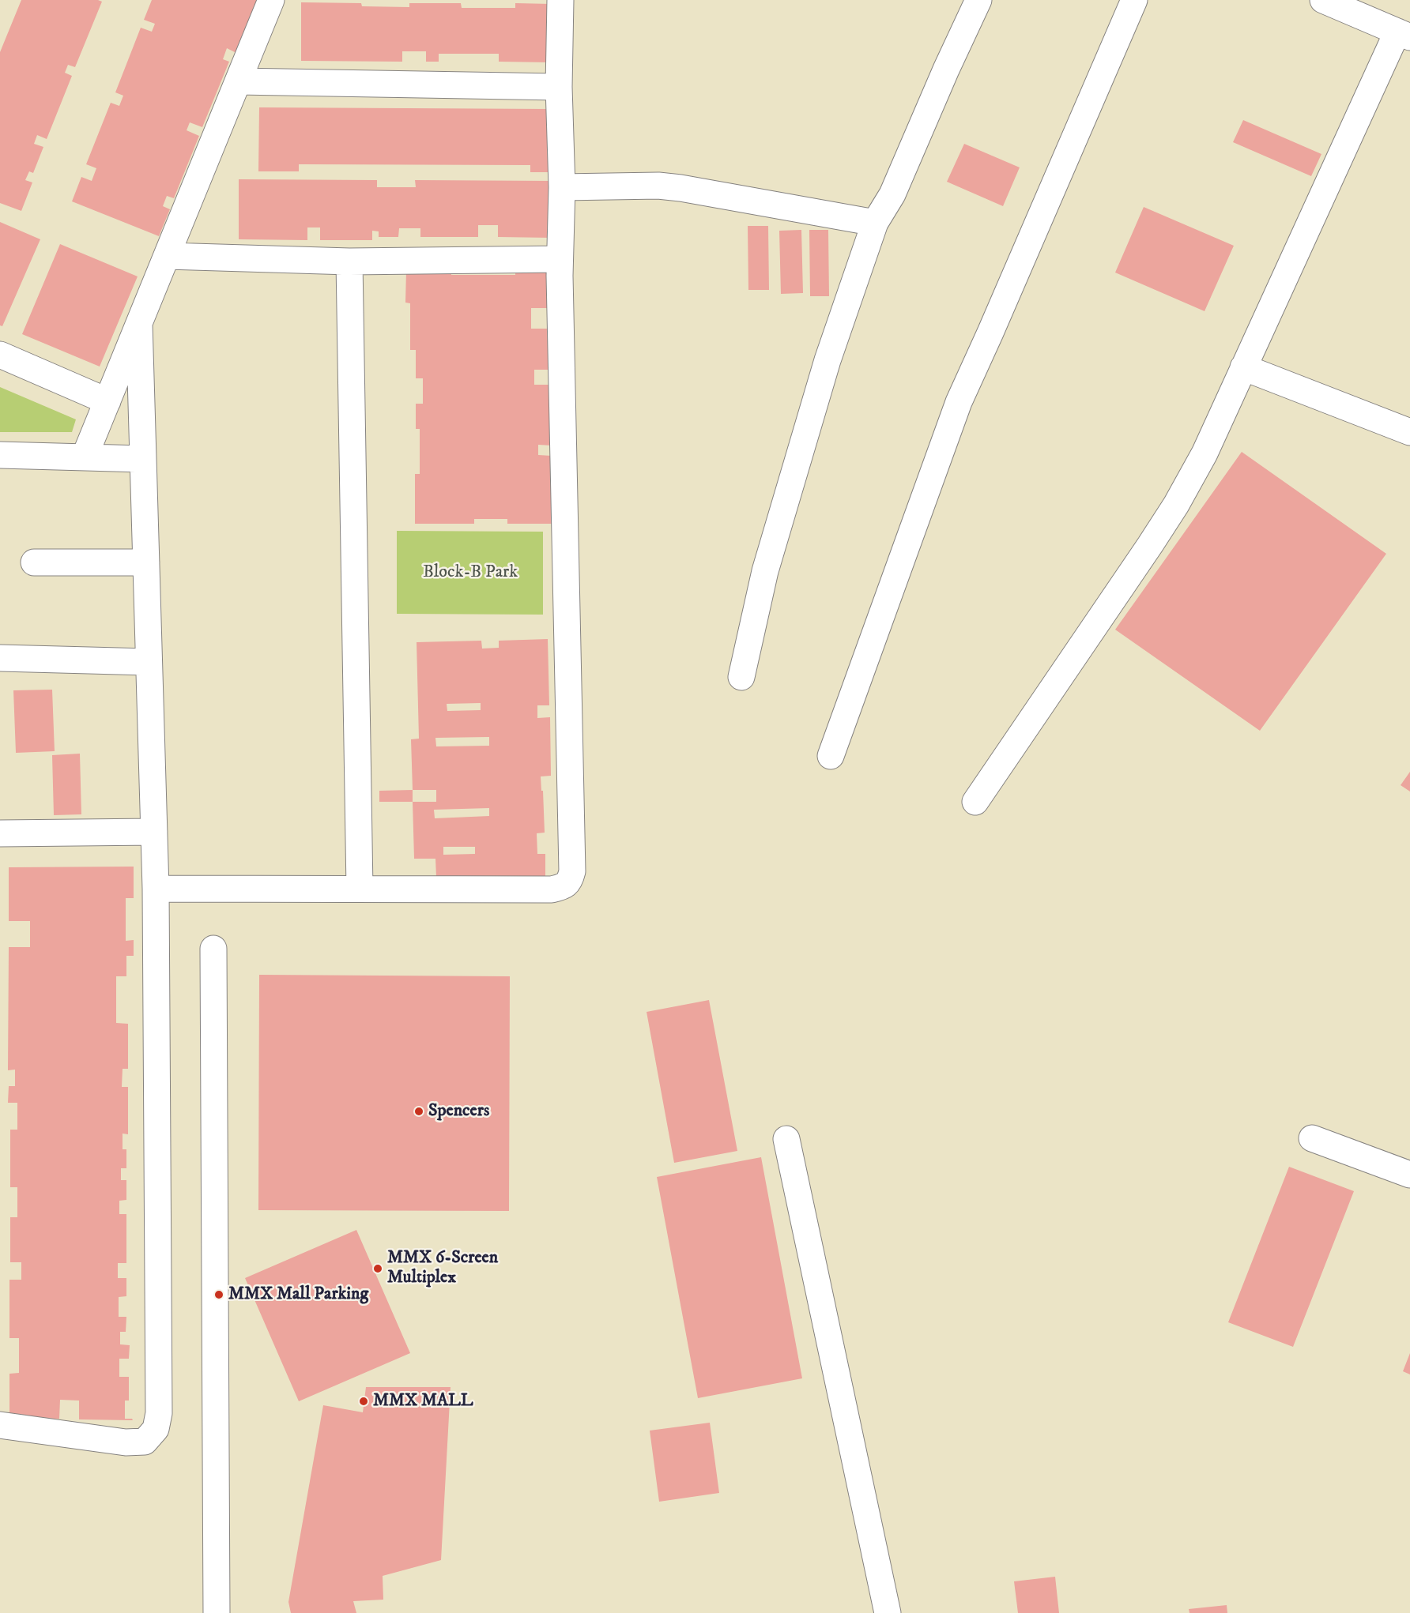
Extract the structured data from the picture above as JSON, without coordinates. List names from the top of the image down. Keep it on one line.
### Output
{"parks":["Block-B Park"],"places":["Spencers","MMX 6-Screen Multiplex","MMX Mall Parking","MMX MALL"]}
